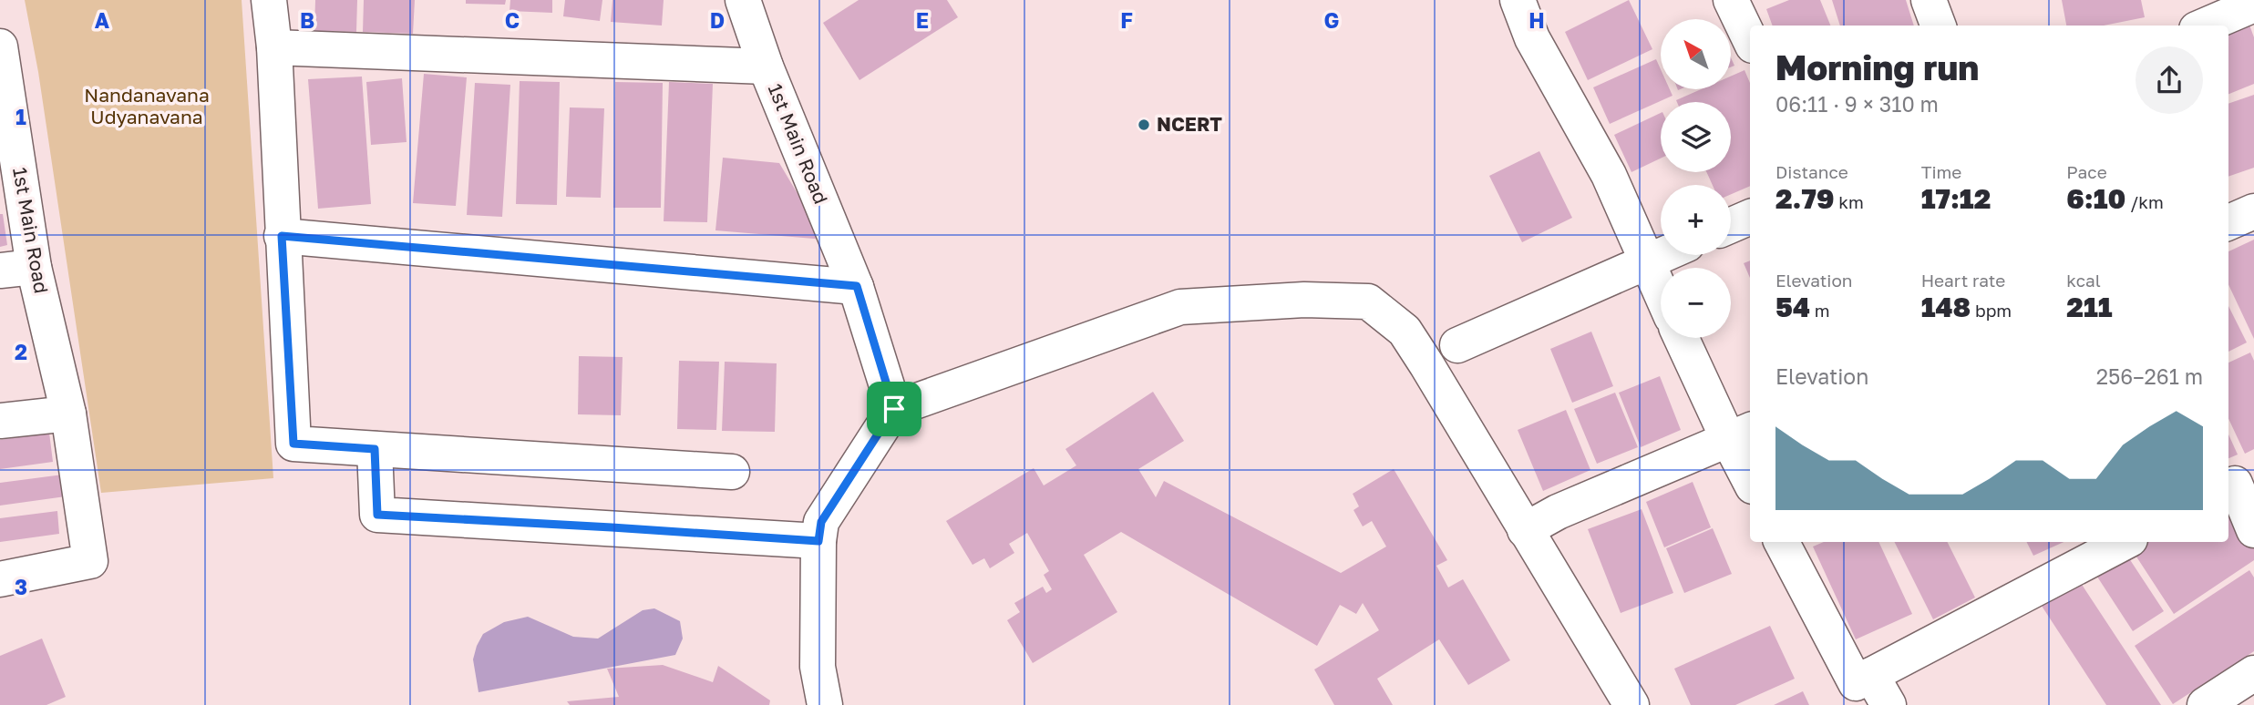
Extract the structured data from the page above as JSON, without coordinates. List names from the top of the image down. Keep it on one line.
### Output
{"streets":{"street":["1st Main Road"]},"parks":["Nandanavana Udyanavana"],"places":["NCERT"],"north":"top left","page":{"map_buttons":["+","−"],"heading":["Morning run","06:11 · 9 × 310 m"],"stats":[["Distance","2.79 km"],["Time","17:12"],["Pace","6:10 /km"],["Elevation","54 m"],["Heart rate","148 bpm"],["kcal","211"]],"chart":["Elevation","256–261 m"]},"grid":{"columns":["A","B","C","D","E","F","G","H"],"rows":["1","2","3"]}}
